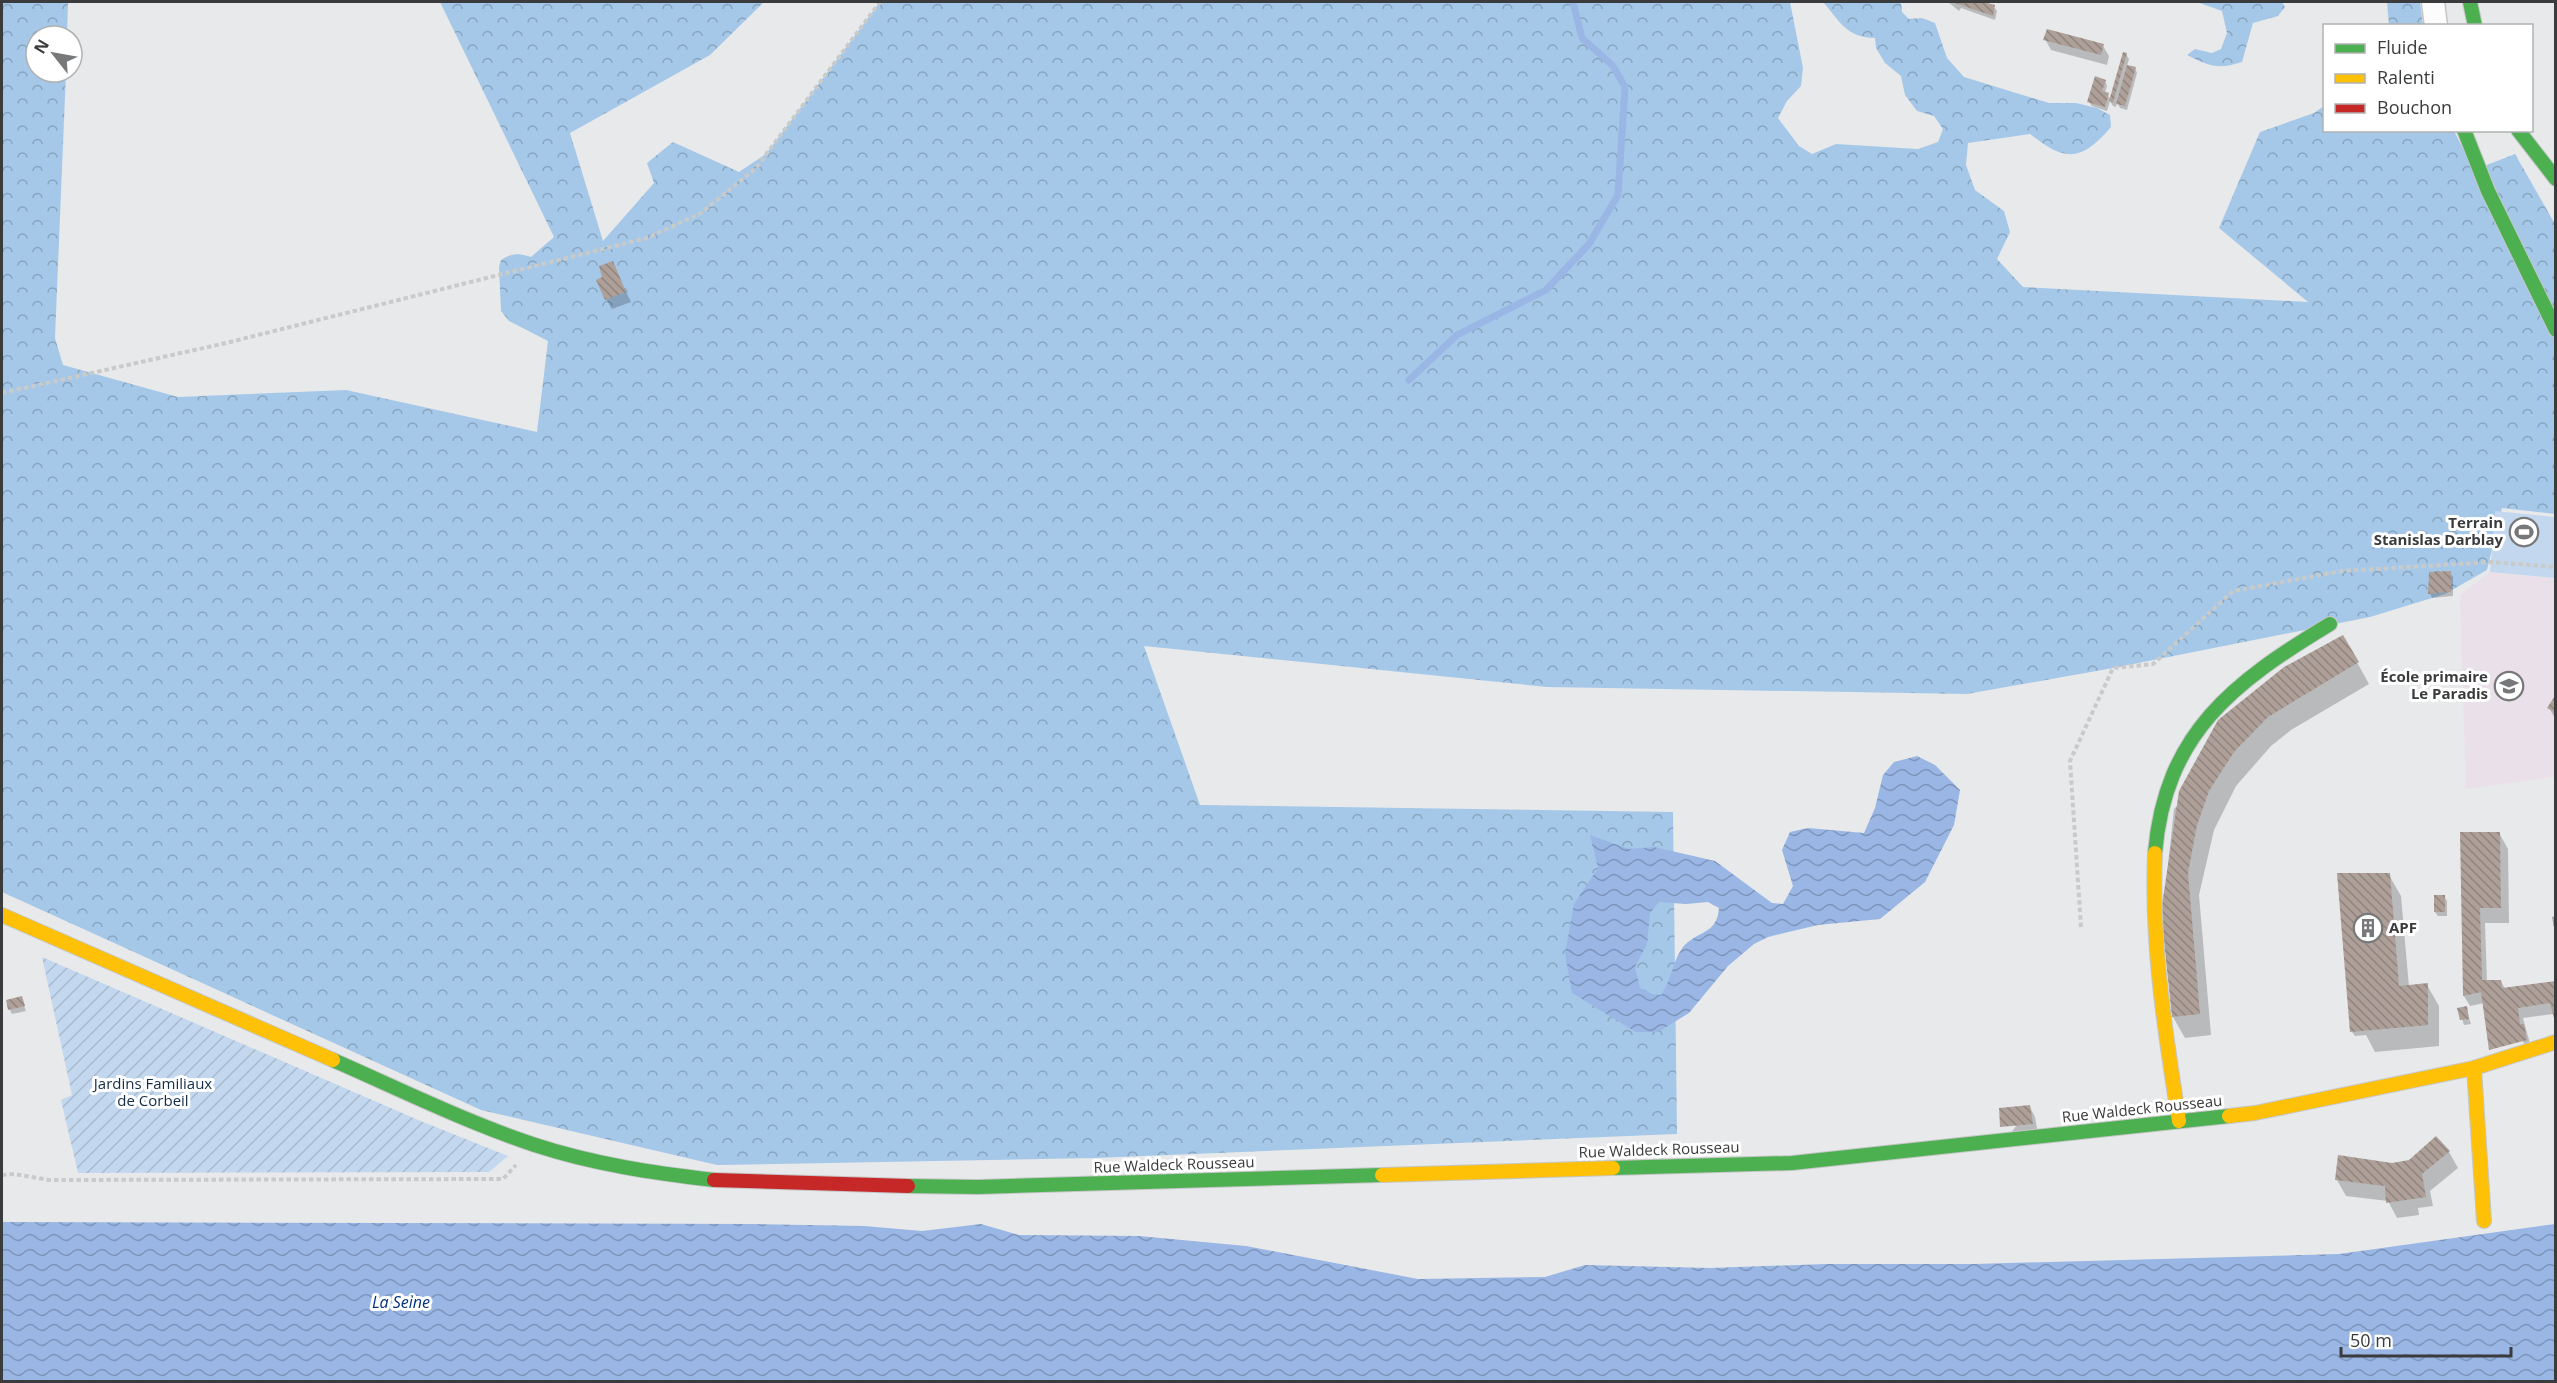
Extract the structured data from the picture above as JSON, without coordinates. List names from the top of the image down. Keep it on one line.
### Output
{"streets":{"main road":["Rue Waldeck Rousseau"]},"water":["La Seine"],"parks":["Jardins Familiaux de Corbeil"],"places":{"sports":["Terrain Stanislas Darblay"],"school or university":["École primaire Le Paradis"],"building":["APF"]},"legend":["Fluide","Ralenti","Bouchon"],"scale_bar":"50 m","north":"top left"}
